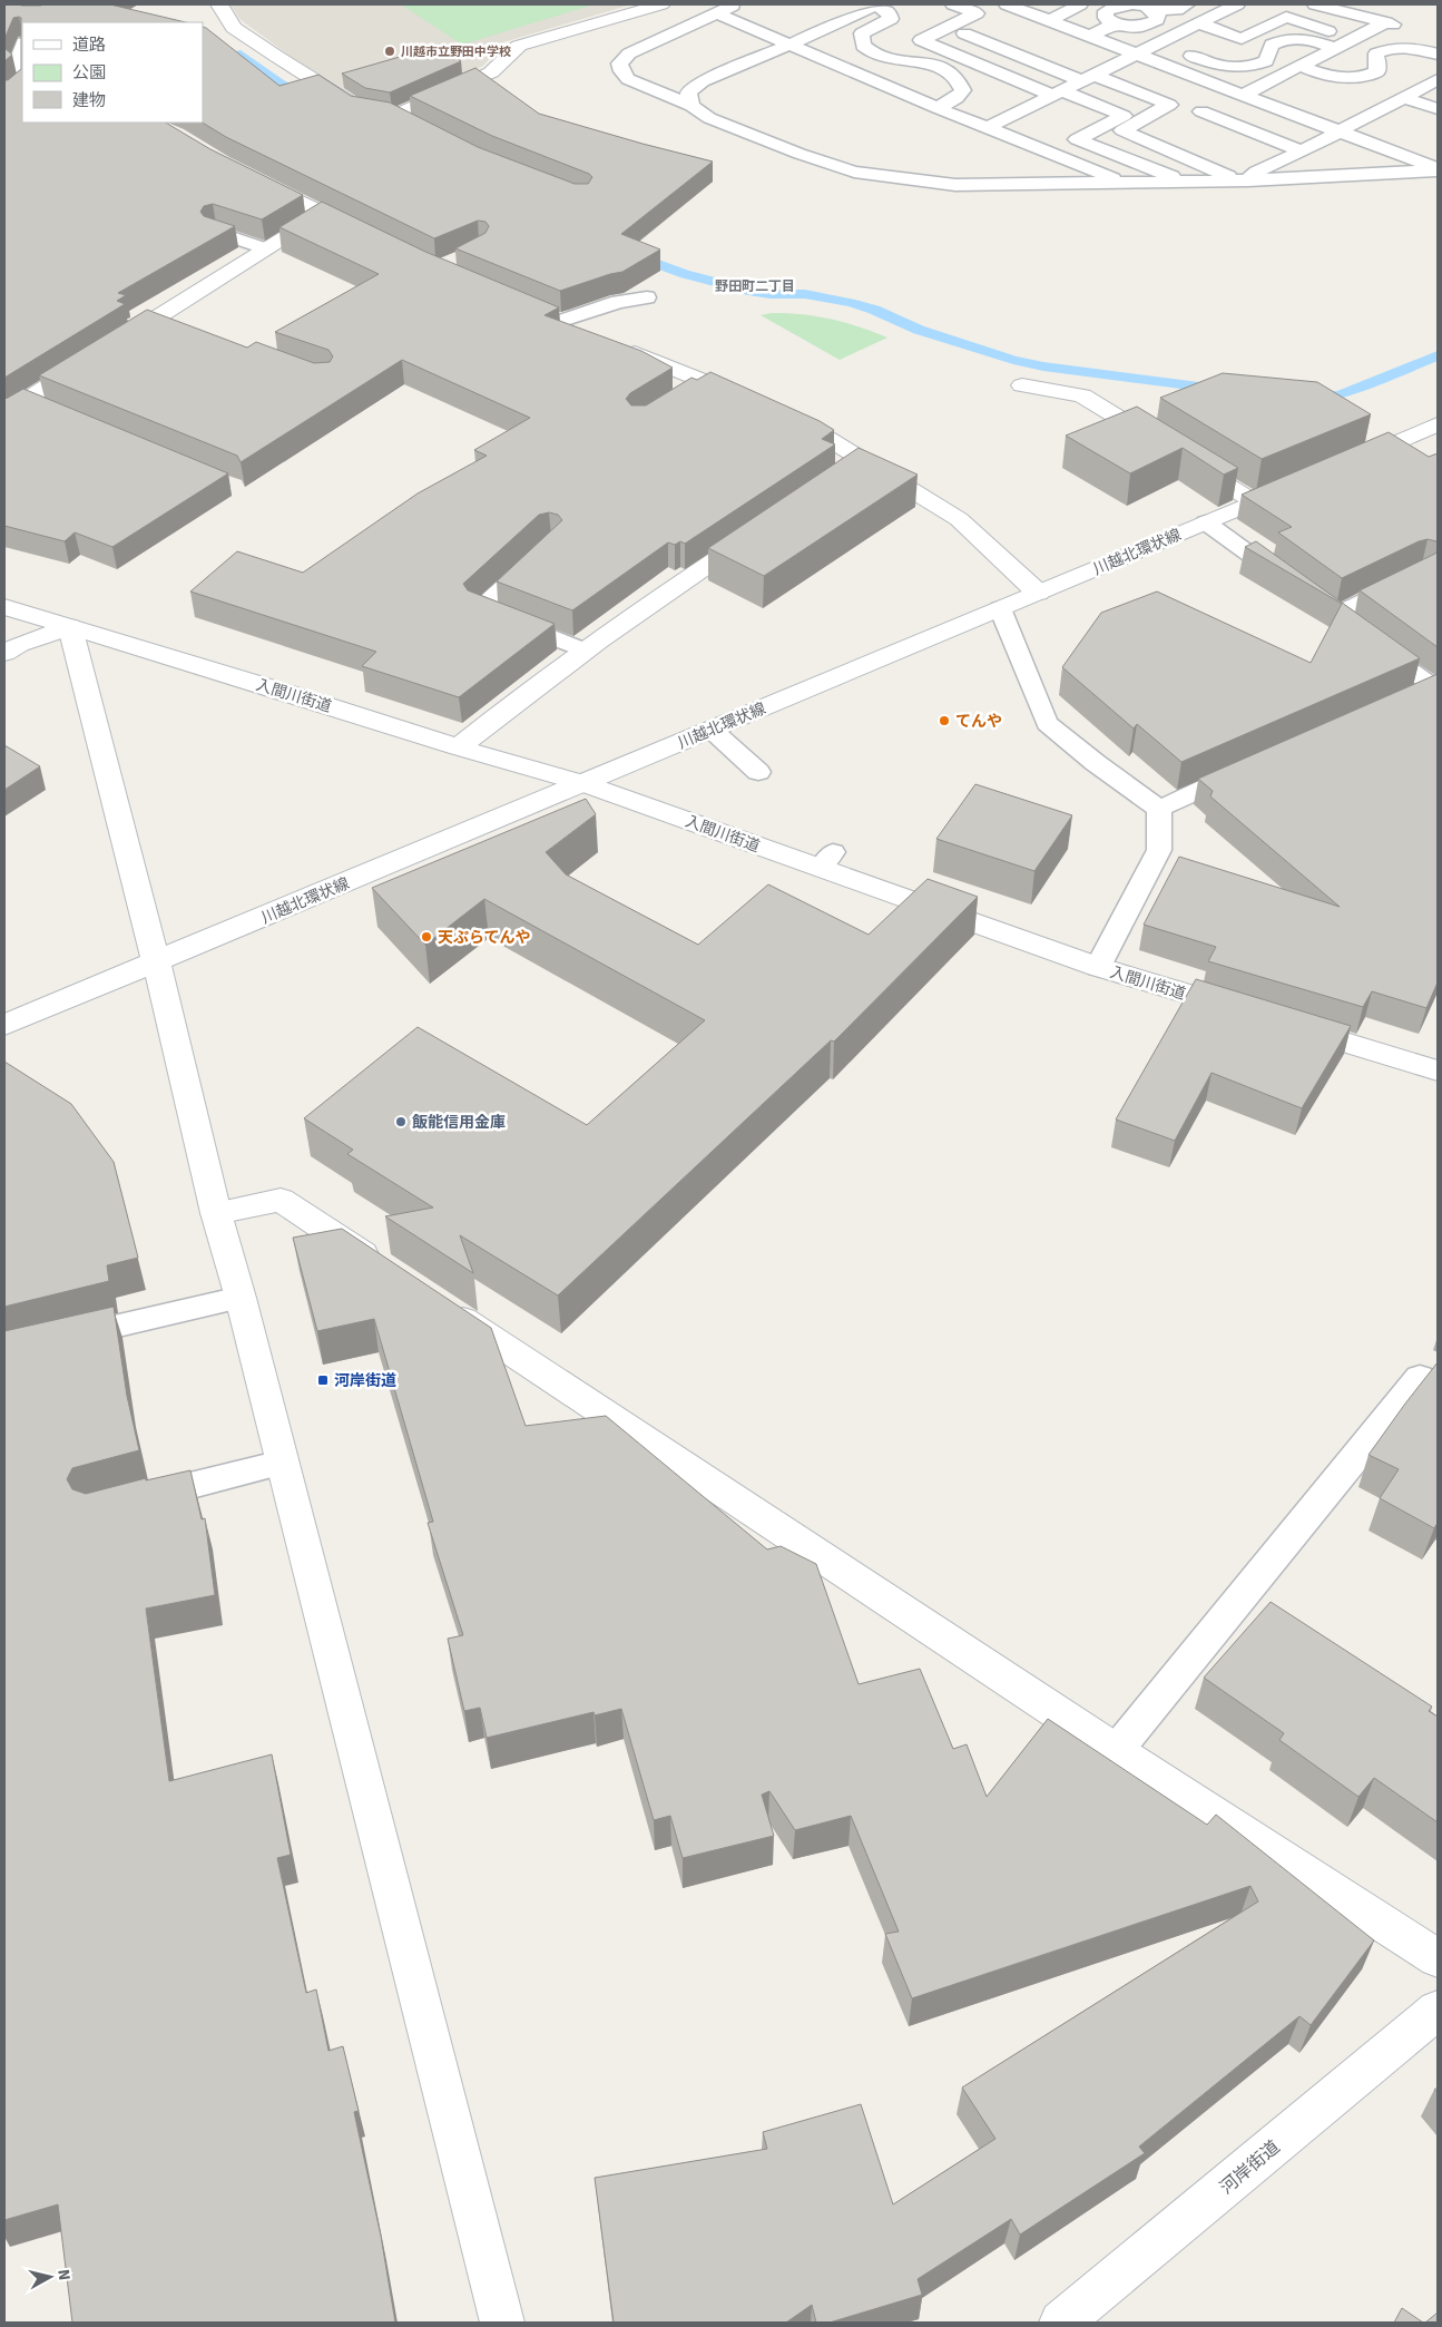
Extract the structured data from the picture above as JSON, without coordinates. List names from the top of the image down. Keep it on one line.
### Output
{"streets":{"street":["川越北環状線","入間川街道","河岸街道"]},"crossings":[["川越北環状線","入間川街道"]],"districts":["野田町二丁目"],"places":{"other":["川越市立野田中学校","てんや","天ぷらてんや","飯能信用金庫"],"transit":["河岸街道"]},"legend":["道路","公園","建物"],"north":"right"}
